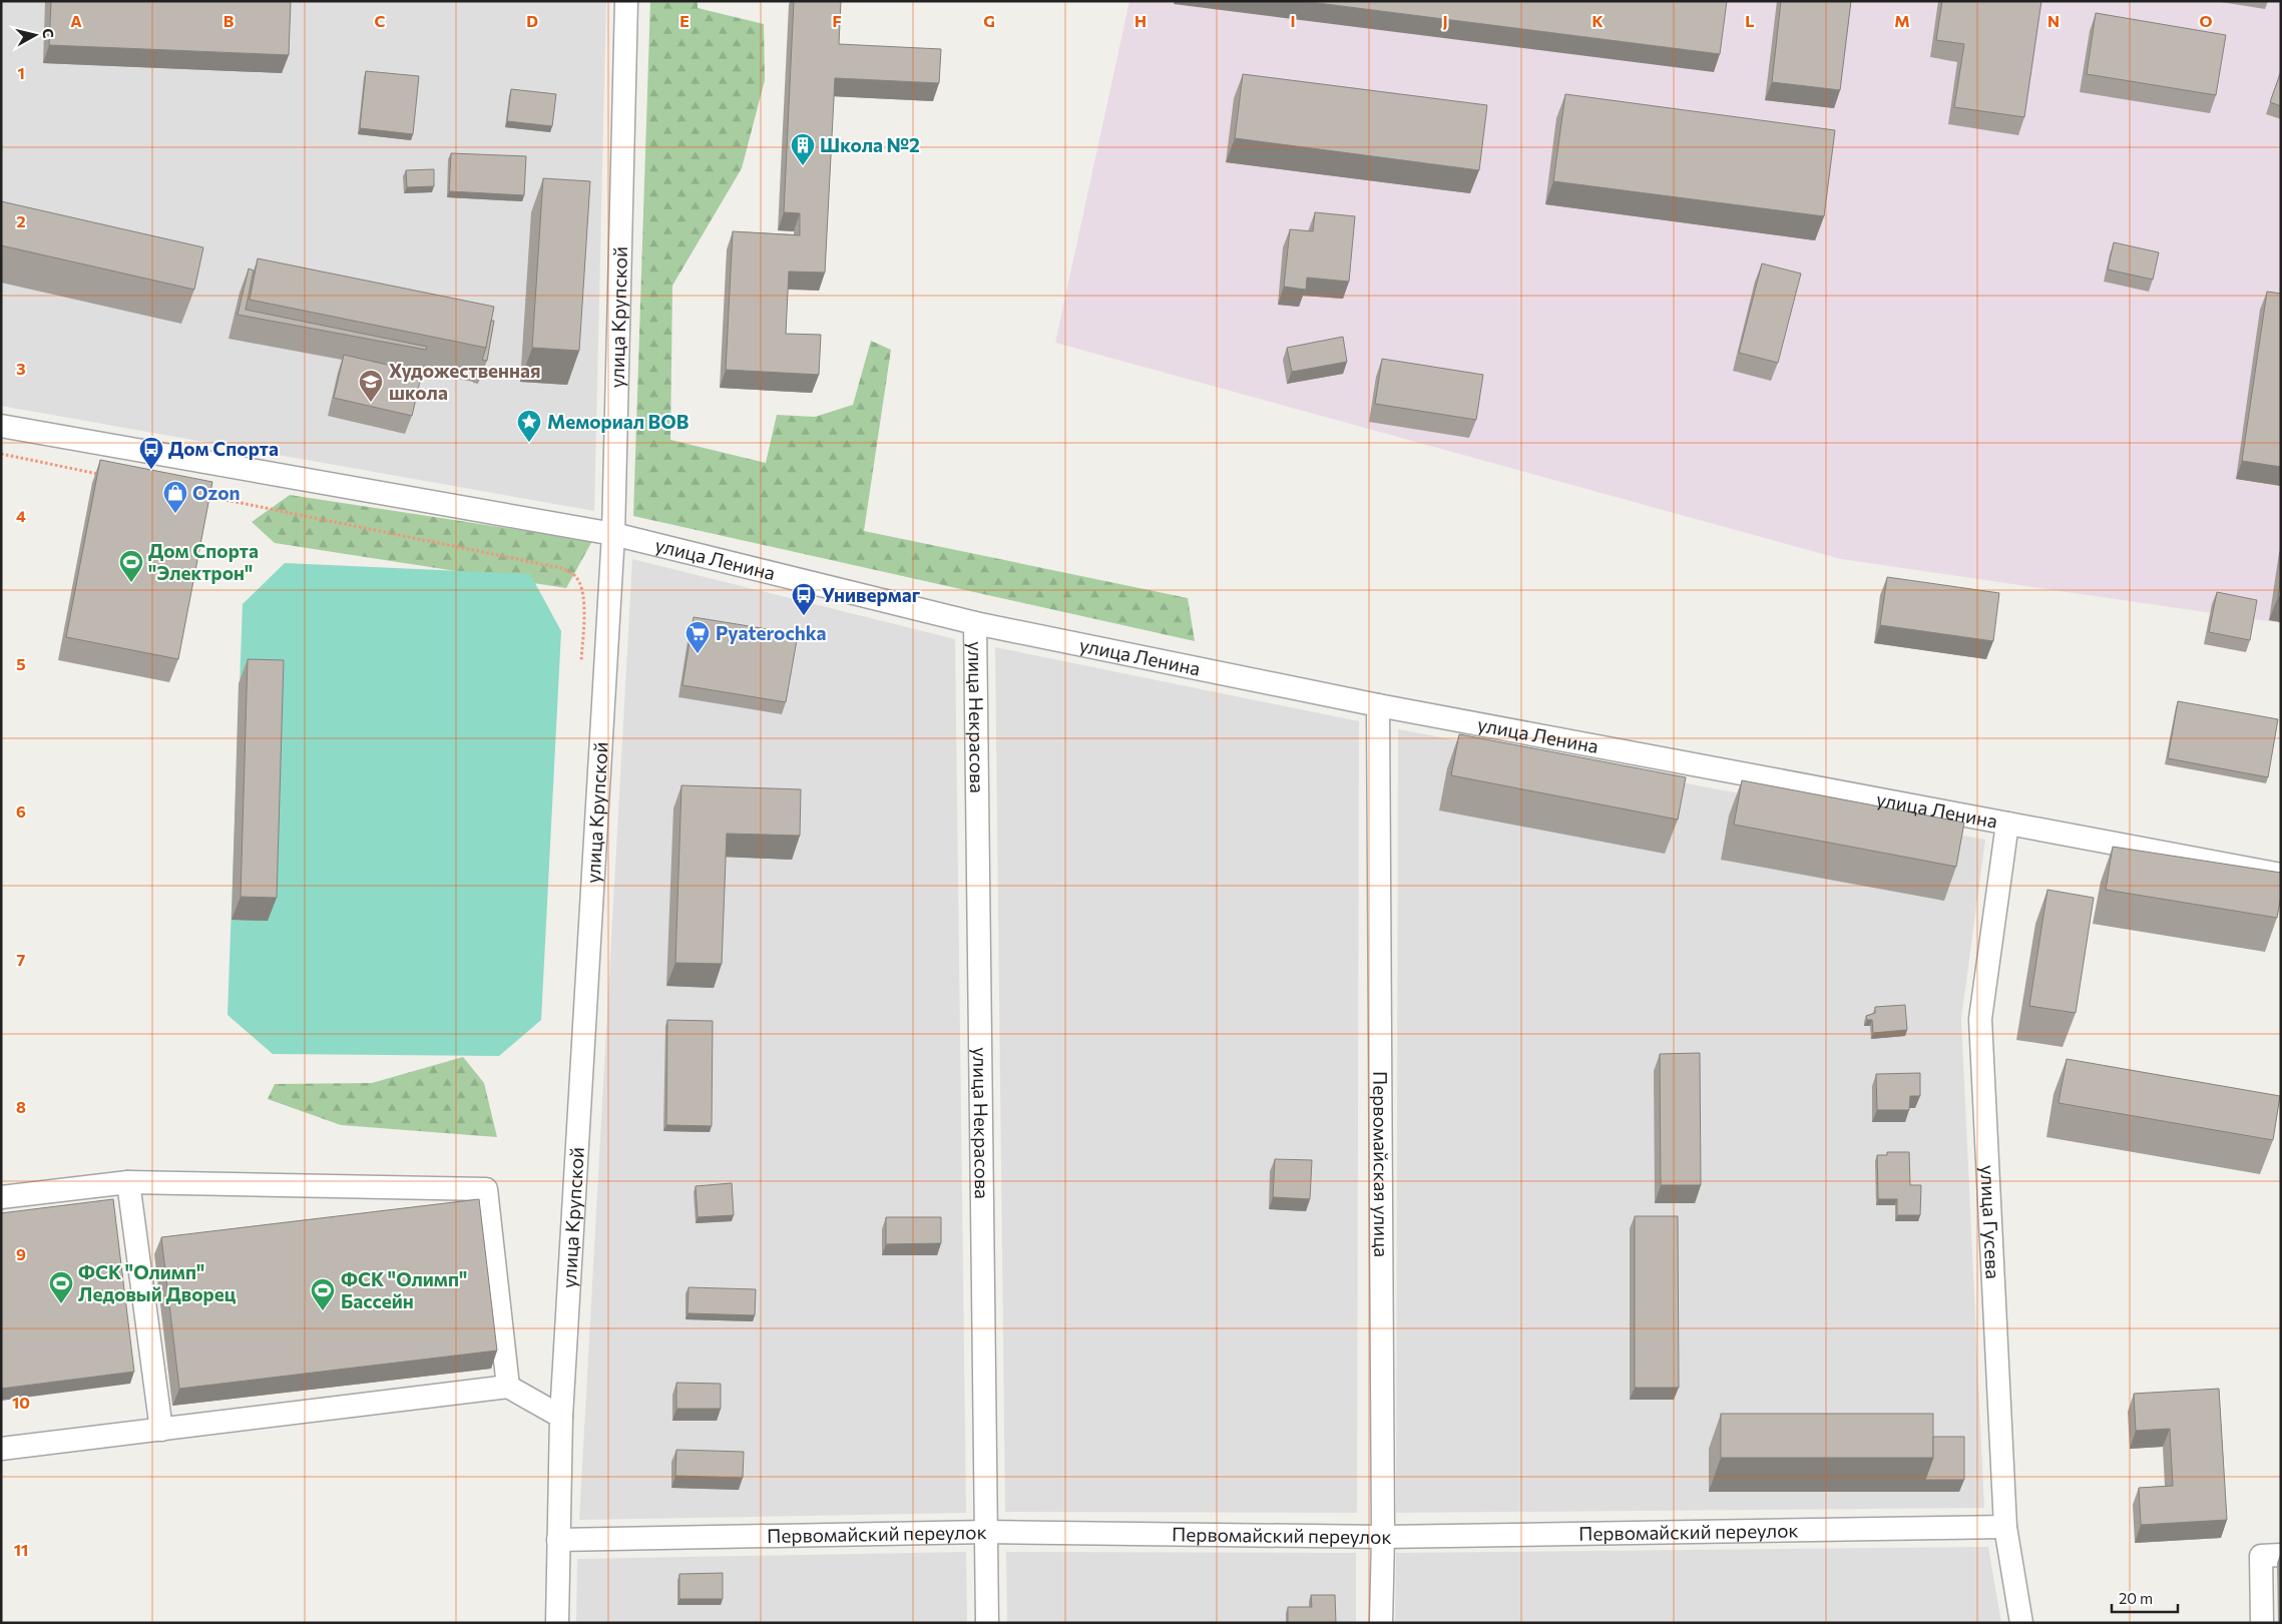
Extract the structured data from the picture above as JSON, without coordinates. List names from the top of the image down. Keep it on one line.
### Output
{"streets":{"street":["улица Крупской","улица Ленина","улица Некрасова","Первомайская улица","улица Гусева","Первомайский переулок"]},"crossings":[["улица Крупской","улица Ленина"],["улица Крупской","Первомайский переулок"],["улица Ленина","улица Некрасова"],["улица Ленина","Первомайская улица"],["улица Ленина","улица Гусева"],["улица Некрасова","Первомайский переулок"],["Первомайская улица","Первомайский переулок"],["улица Гусева","Первомайский переулок"]],"places":{"building":["Школа №2"],"school or university":["Художественная школа"],"place":["Мемориал ВОВ"],"bus stop":["Дом Спорта","Универмаг"],"shop":["Ozon"],"sports":["Дом Спорта \"Электрон\"","ФСК \"Олимп\" Ледовый Дворец","ФСК \"Олимп\" Бассейн"],"supermarket":["Pyaterochka"]},"scale_bar":"20 m","north":"right","grid":{"columns":["A","B","C","D","E","F","G","H","I","J","K","L","M","N","O"],"rows":["1","2","3","4","5","6","7","8","9","10","11"]}}
